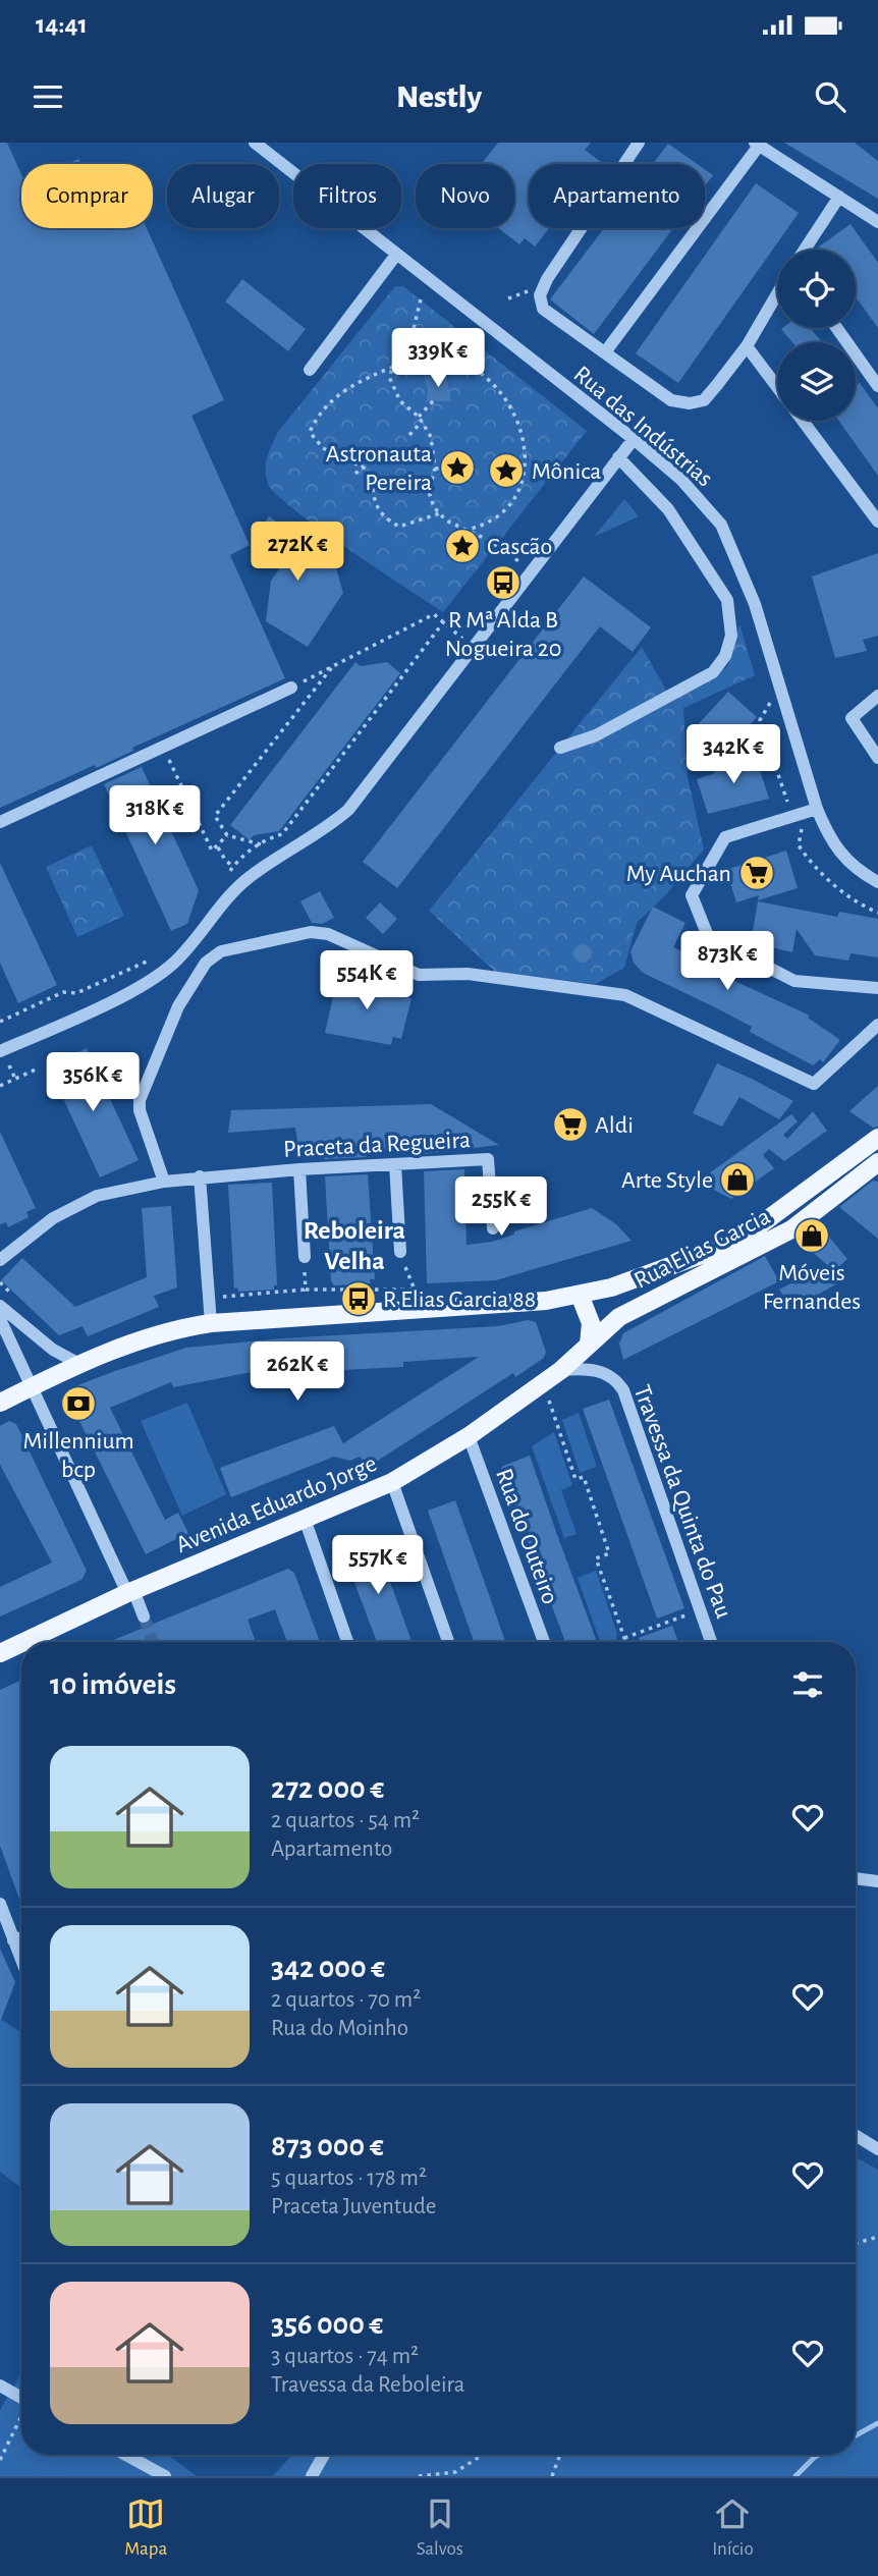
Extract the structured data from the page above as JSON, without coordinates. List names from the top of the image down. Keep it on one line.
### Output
{"streets":{"main road":["Rua Elias Garcia","Avenida Eduardo Jorge"],"street":["Rua das Indústrias","Praceta da Regueira","Travessa da Quinta do Pau","Rua do Outeiro"]},"crossings":[["Rua Elias Garcia","Avenida Eduardo Jorge"],["Travessa da Quinta do Pau","Avenida Eduardo Jorge"],["Avenida Eduardo Jorge","Rua do Outeiro"]],"districts":["Reboleira Velha"],"places":{"place":["Astronauta Pereira","Mônica","Cascão"],"bus stop":["R Mª Alda B Nogueira 20","R Elias Garcia 88"],"supermarket":["My Auchan","Aldi"],"shop":["Arte Style","Móveis Fernandes"],"bank":["Millennium bcp"]},"page":{"status":"14:41","header":"Nestly","chip":["Comprar","Alugar","Filtros","Novo","Apartamento"],"price":["339K €","272K €","342K €","318K €","873K €","554K €","356K €","255K €","262K €","557K €"],"heading":"10 imóveis","list":[{"name":"272 000 €","note":"2 quartos · 54 m² · Apartamento"},{"name":"342 000 €","note":"2 quartos · 70 m² · Rua do Moinho"},{"name":"873 000 €","note":"5 quartos · 178 m² · Praceta Juventude"},{"name":"356 000 €","note":"3 quartos · 74 m² · Travessa da Reboleira"}],"tabs":["Mapa","Salvos","Início"]}}
